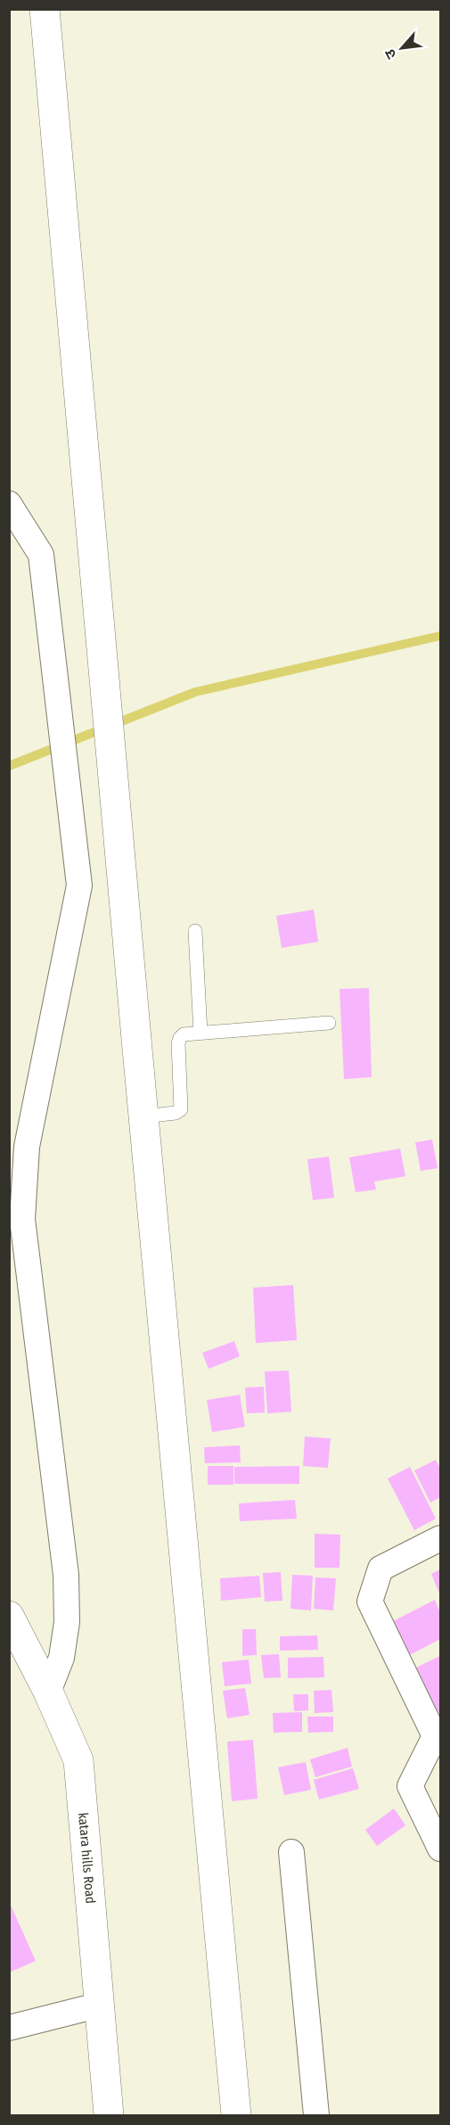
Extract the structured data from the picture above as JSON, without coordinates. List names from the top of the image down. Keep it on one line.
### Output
{"streets":{"street":["katara hills Road"]},"north":"bottom left"}
